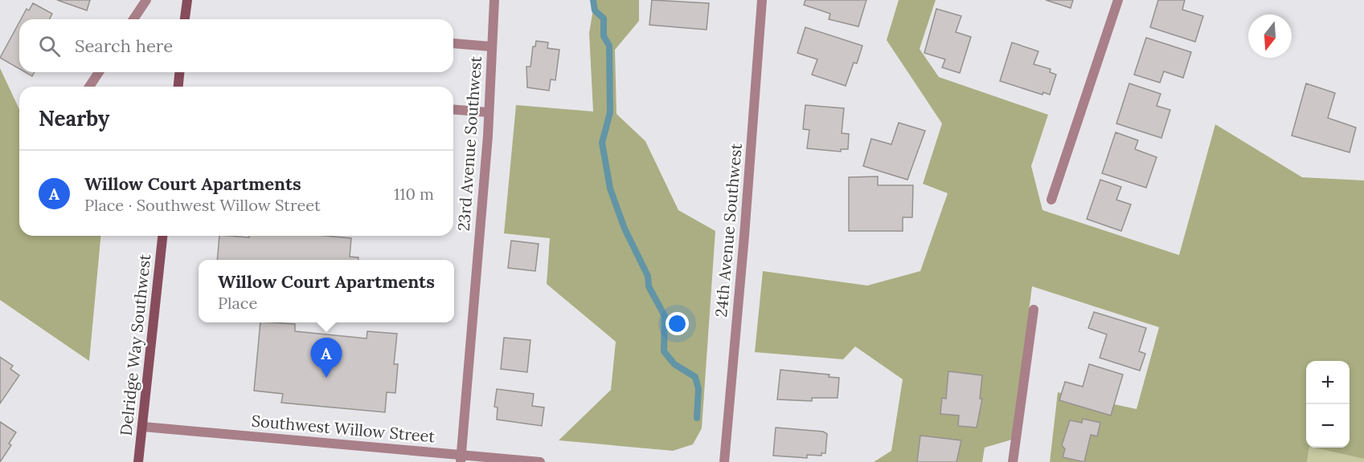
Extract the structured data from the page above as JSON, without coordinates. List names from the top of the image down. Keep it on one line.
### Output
{"streets":{"main road":["Delridge Way Southwest"],"street":["23rd Avenue Southwest","24th Avenue Southwest","Southwest Willow Street"]},"crossings":[["23rd Avenue Southwest","Southwest Willow Street"],["Delridge Way Southwest","Southwest Willow Street"]],"north":"bottom","page":{"search":"Search here","heading":"Nearby","list":[{"mark":"A","name":"Willow Court Apartments","note":"Place · Southwest Willow Street","value":"110 m"}],"popup":["Willow Court Apartments","Place"],"pins":"A","map_buttons":["+","−"]}}
